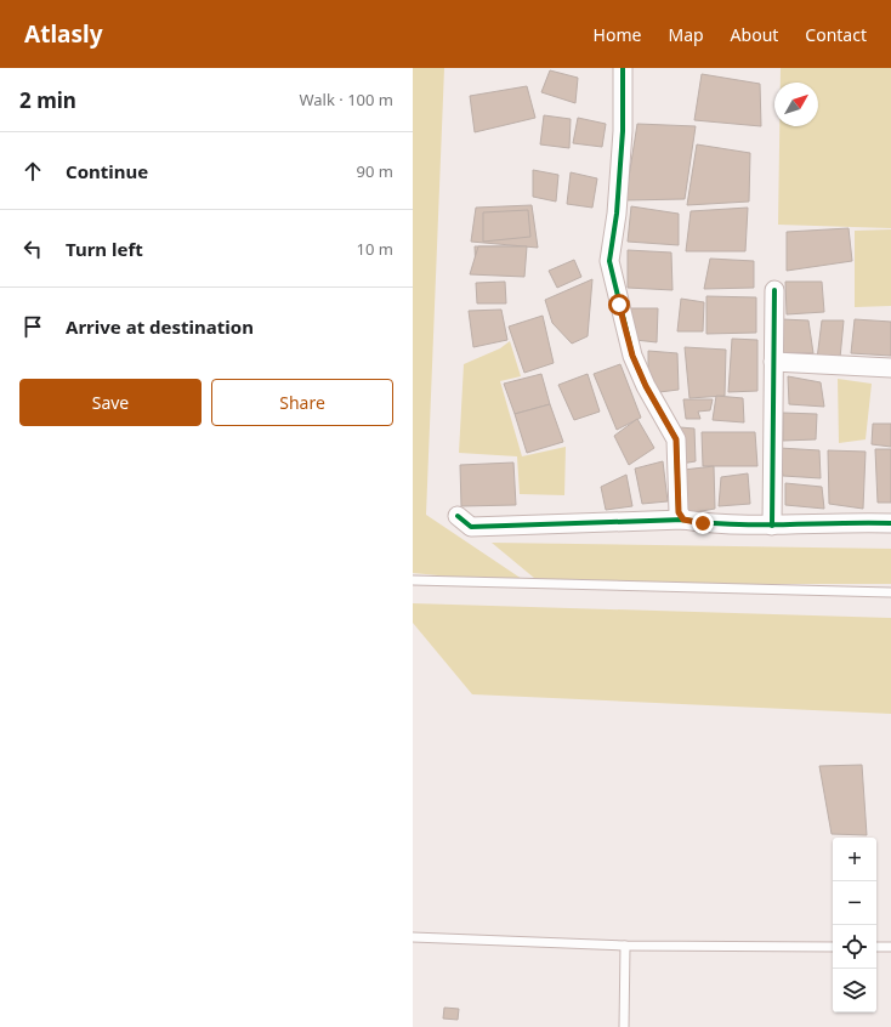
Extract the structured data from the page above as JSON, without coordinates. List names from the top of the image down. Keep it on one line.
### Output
{"north":"top right","page":{"header":"Atlasly","nav":["Home","Map","About","Contact"],"heading":["2 min","Walk · 100 m"],"list":[["Continue","90 m"],["Turn left","10 m"],"Arrive at destination"],"buttons":["Save","Share"],"map_buttons":["+","−"]}}
